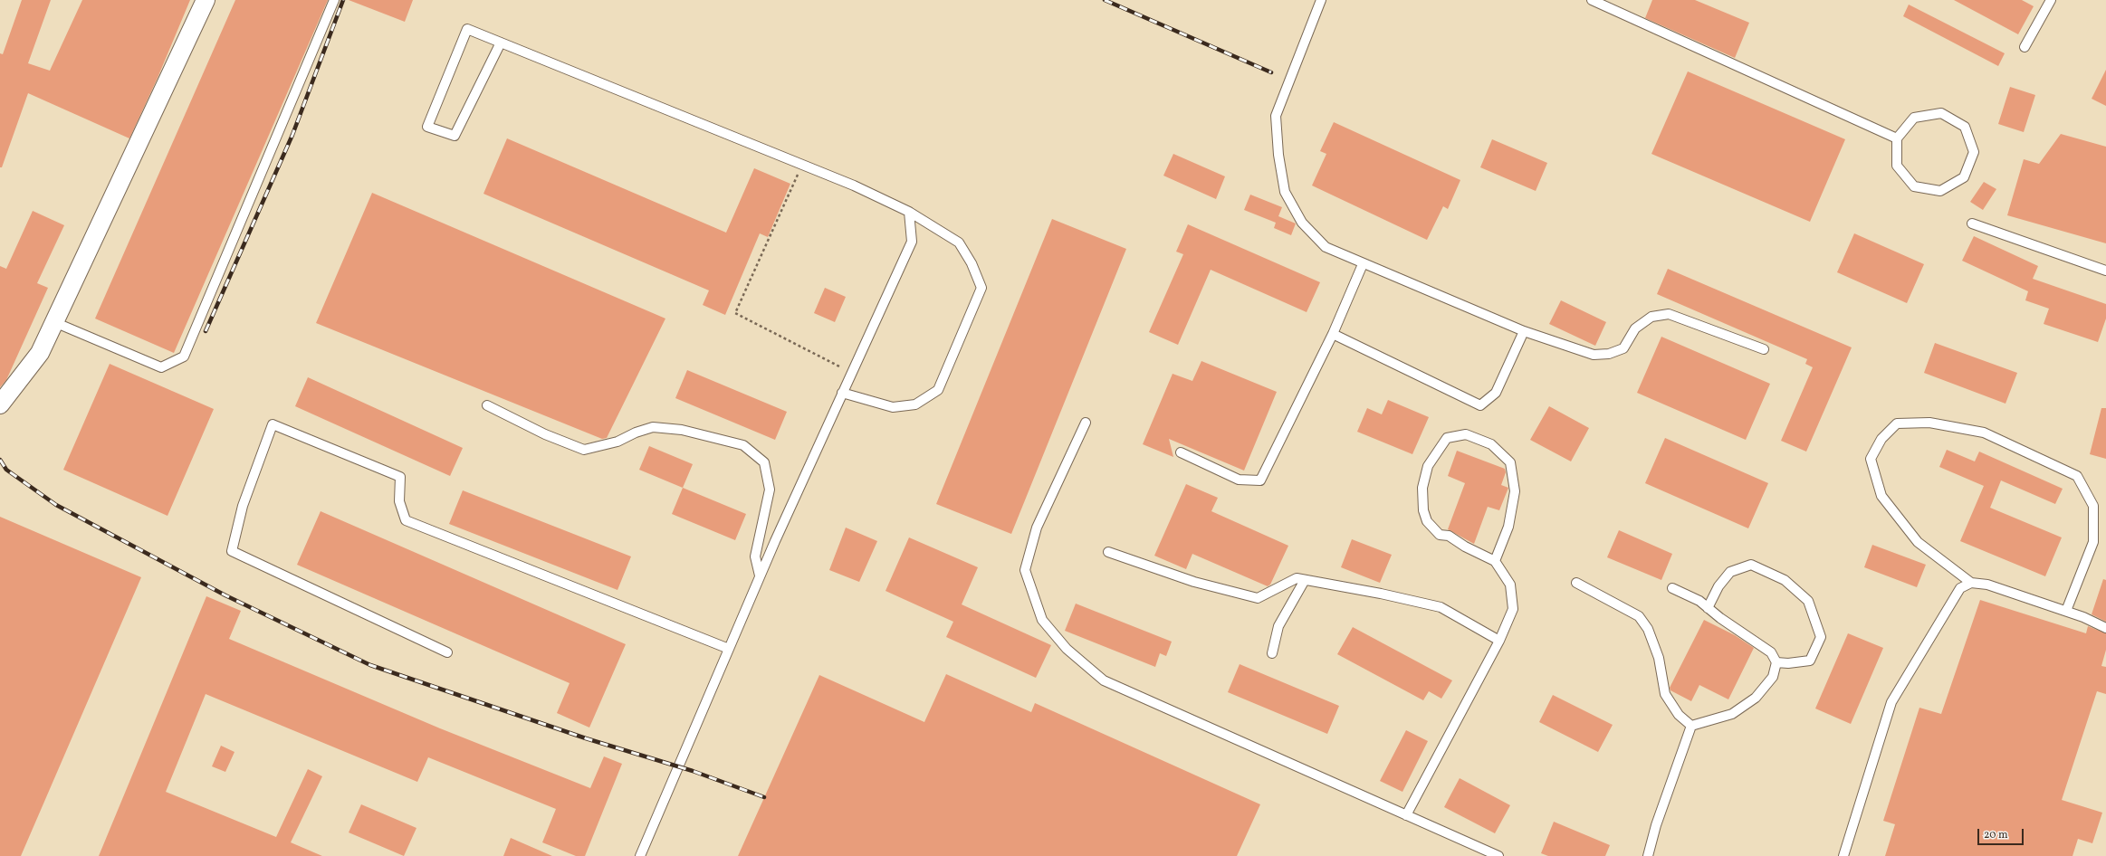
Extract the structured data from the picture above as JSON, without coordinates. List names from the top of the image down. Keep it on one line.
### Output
{"scale_bar":"20 m"}
